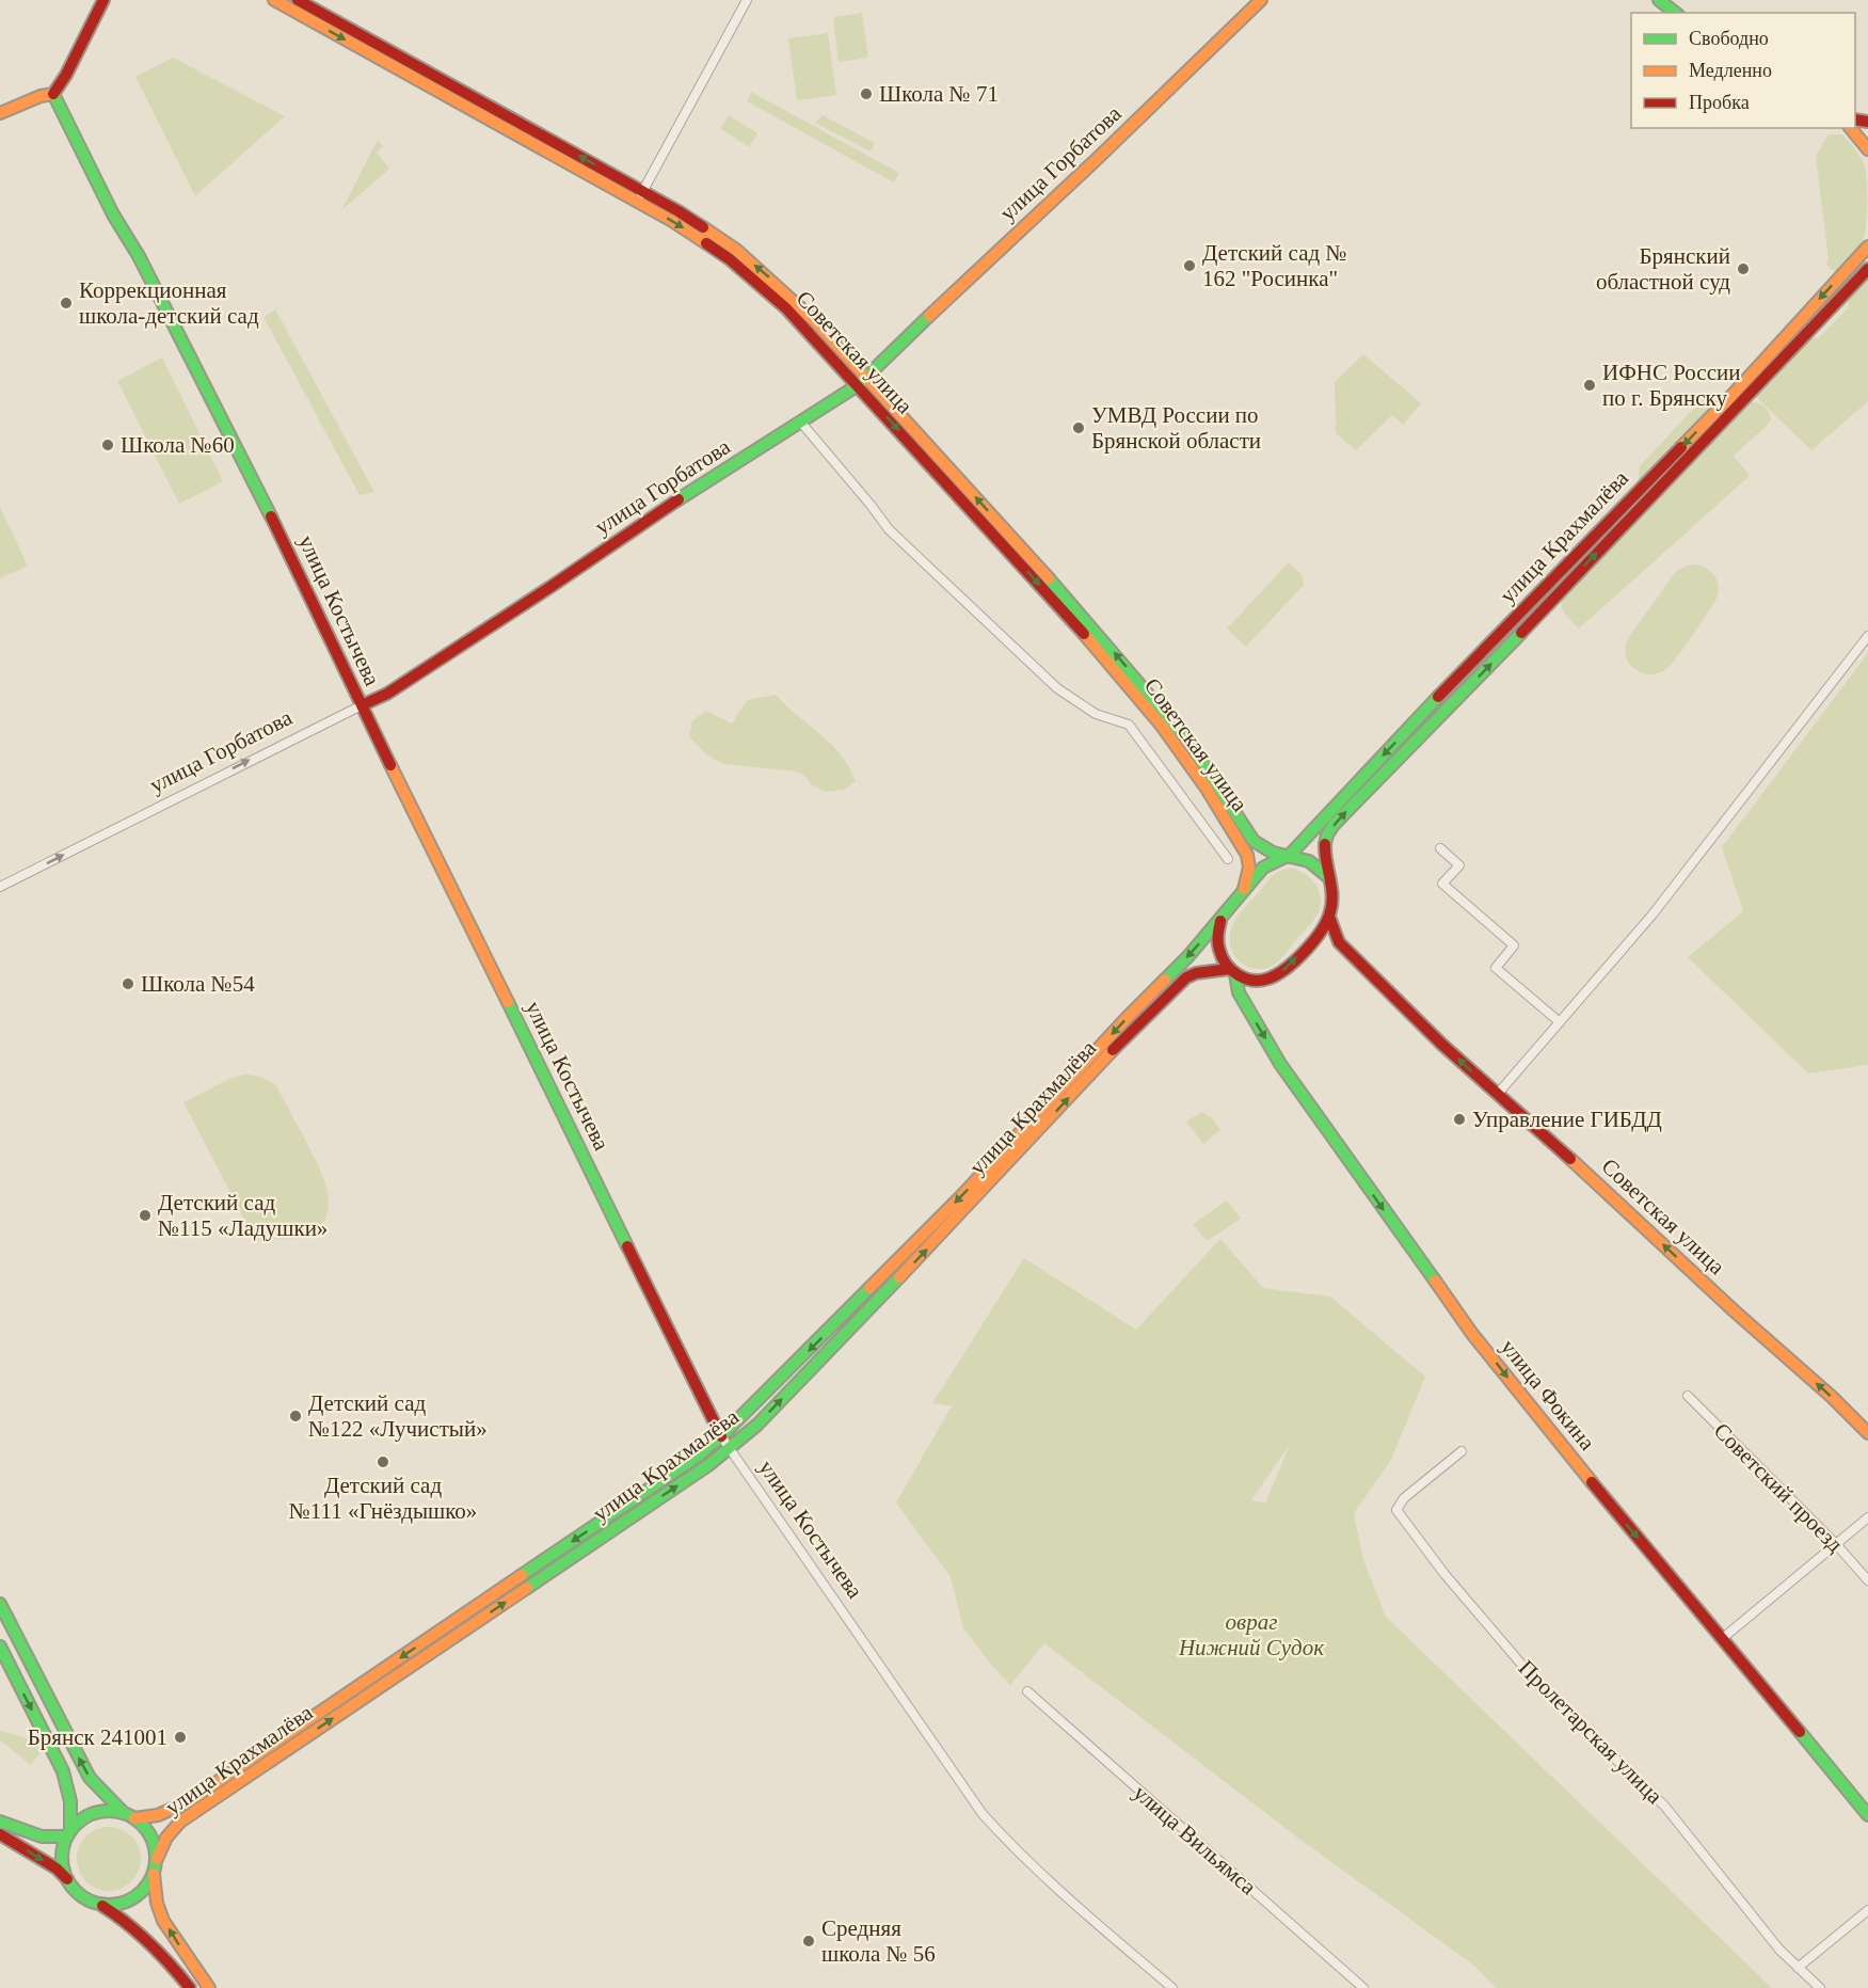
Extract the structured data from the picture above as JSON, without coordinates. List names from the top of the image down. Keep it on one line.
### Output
{"streets":{"main road":["улица Горбатова","Советская улица","улица Крахмалёва","улица Костычева","улица Фокина"],"street":["Советский проезд","Пролетарская улица","улица Вильямса"]},"crossings":[["улица Горбатова","Советская улица"],["улица Горбатова","улица Костычева"],["Советская улица","улица Крахмалёва"],["Советская улица","улица Фокина"],["улица Крахмалёва","улица Костычева"],["улица Крахмалёва","улица Фокина"]],"one_way":["улица Фокина"],"parks":["овраг Нижний Судок"],"places":["Школа № 71","Детский сад № 162 \"Росинка\"","Брянский областной суд","Коррекционная школа-детский сад","ИФНС России по г. Брянску","УМВД России по Брянской области","Школа №60","Школа №54","Управление ГИБДД","Детский сад №115 «Ладушки»","Детский сад №122 «Лучистый»","Детский сад №111 «Гнёздышко»","Брянск 241001","Средняя школа № 56"],"legend":["Свободно","Медленно","Пробка"]}
